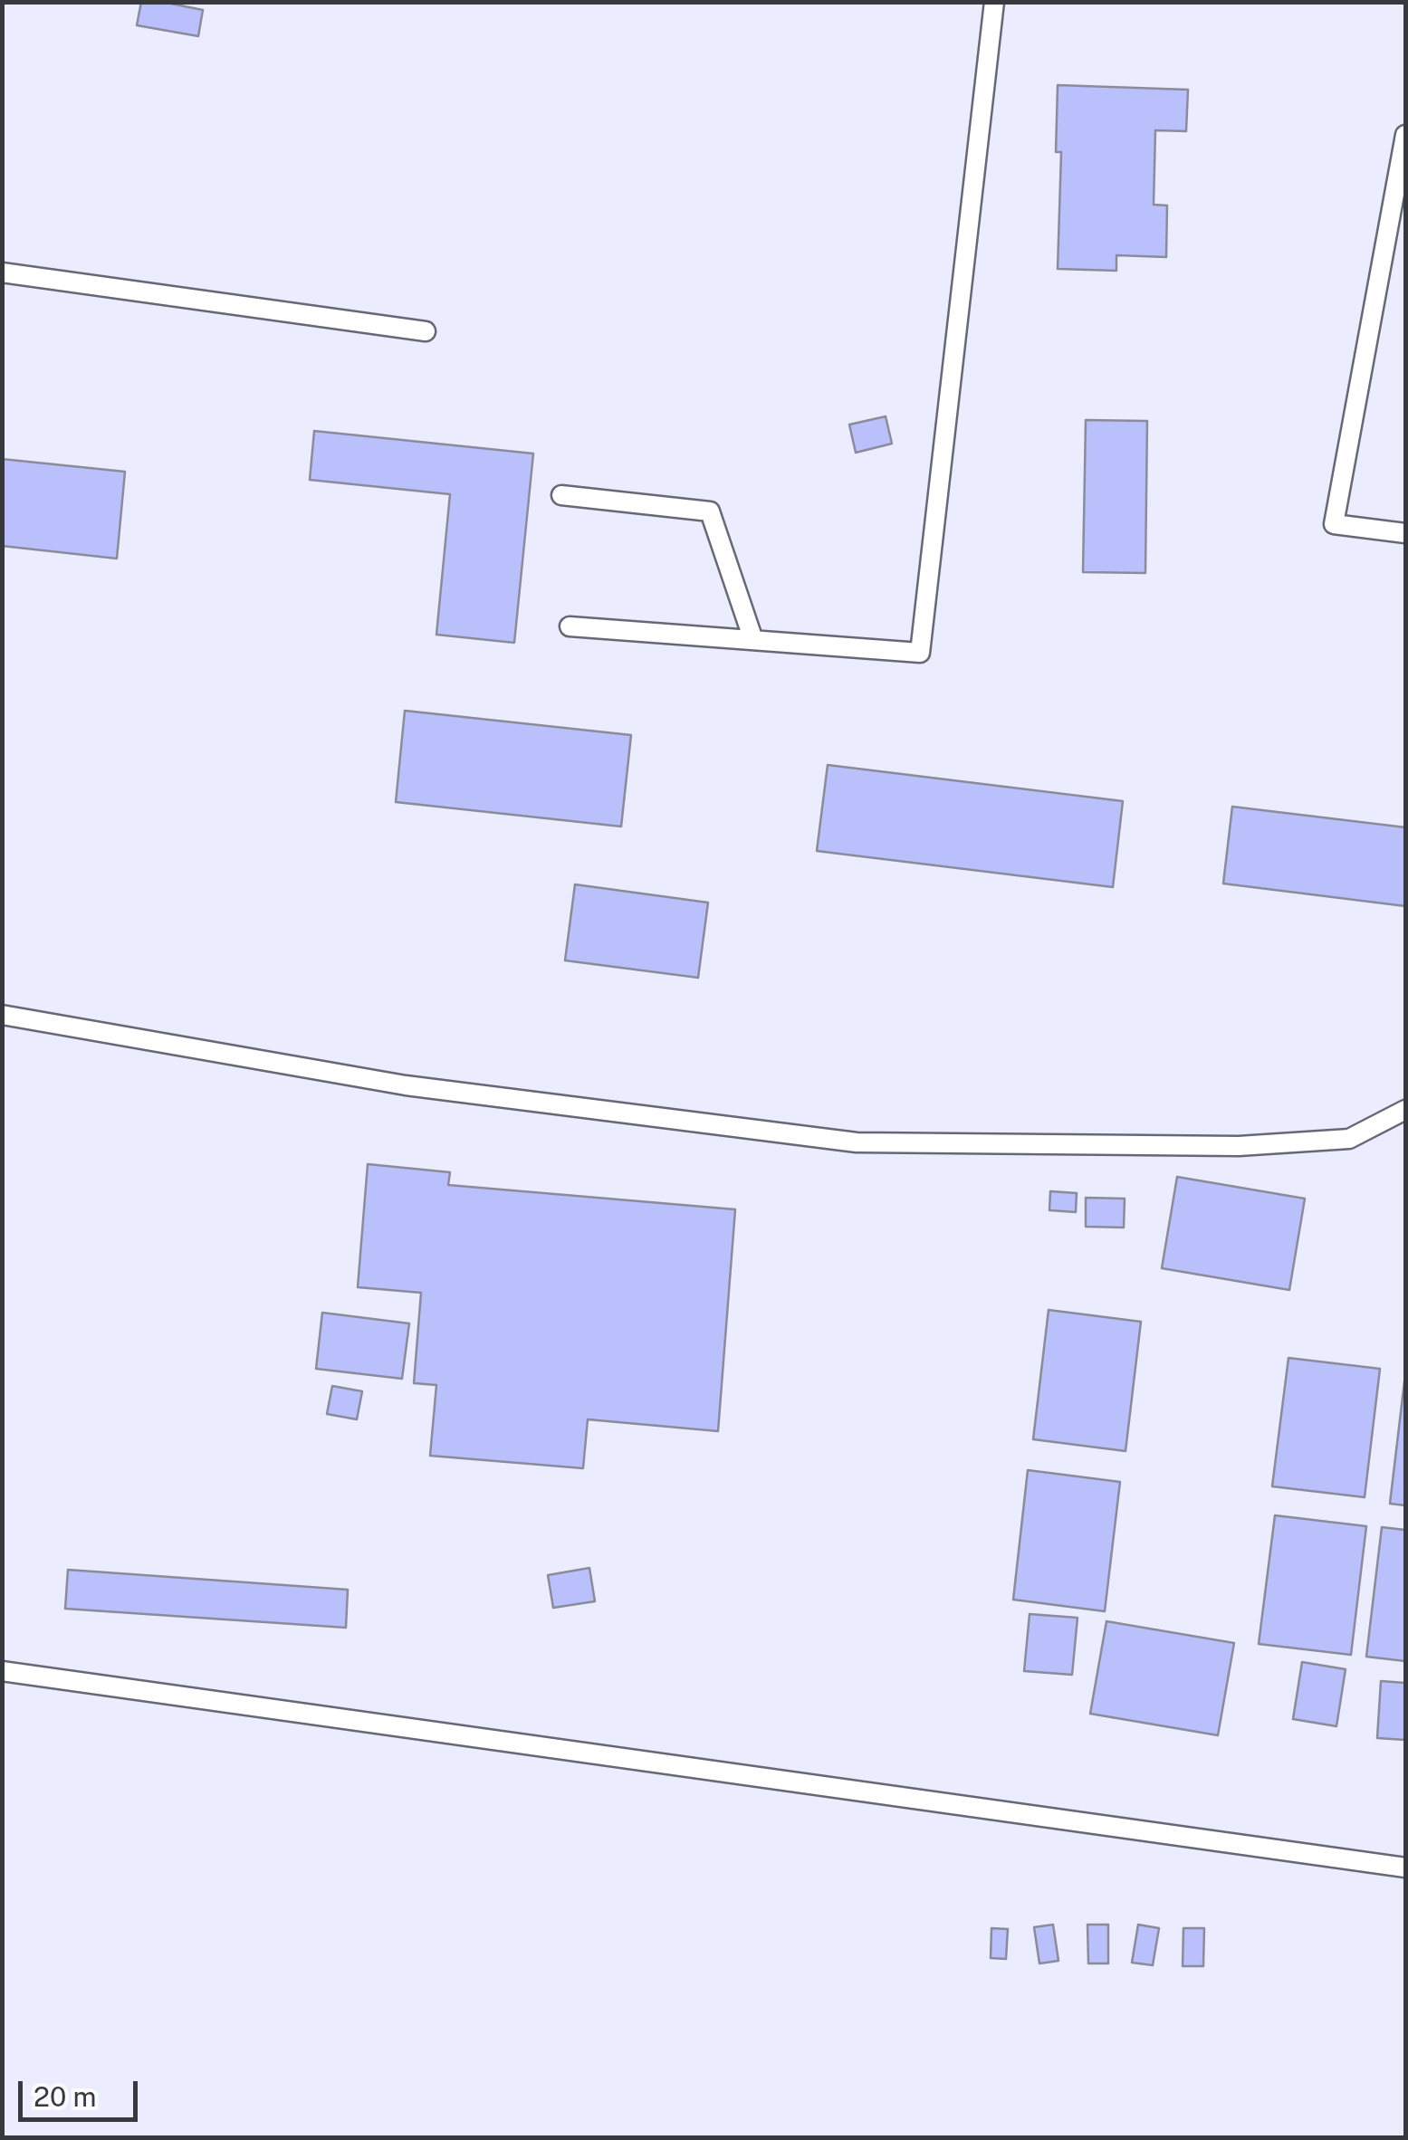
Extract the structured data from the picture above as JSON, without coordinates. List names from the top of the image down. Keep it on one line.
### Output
{"scale_bar":"20 m"}
